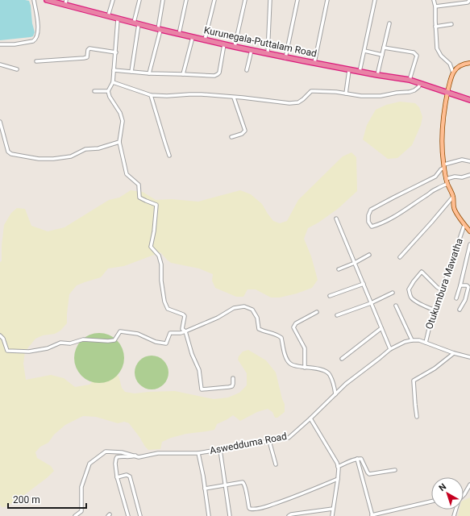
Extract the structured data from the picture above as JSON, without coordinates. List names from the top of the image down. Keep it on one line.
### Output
{"streets":{"highway":["Kurunegala-Puttalam Road"],"street":["Otukumbura Mawatha","Aswedduma Road"]},"scale_bar":"200 m","north":"top left"}
